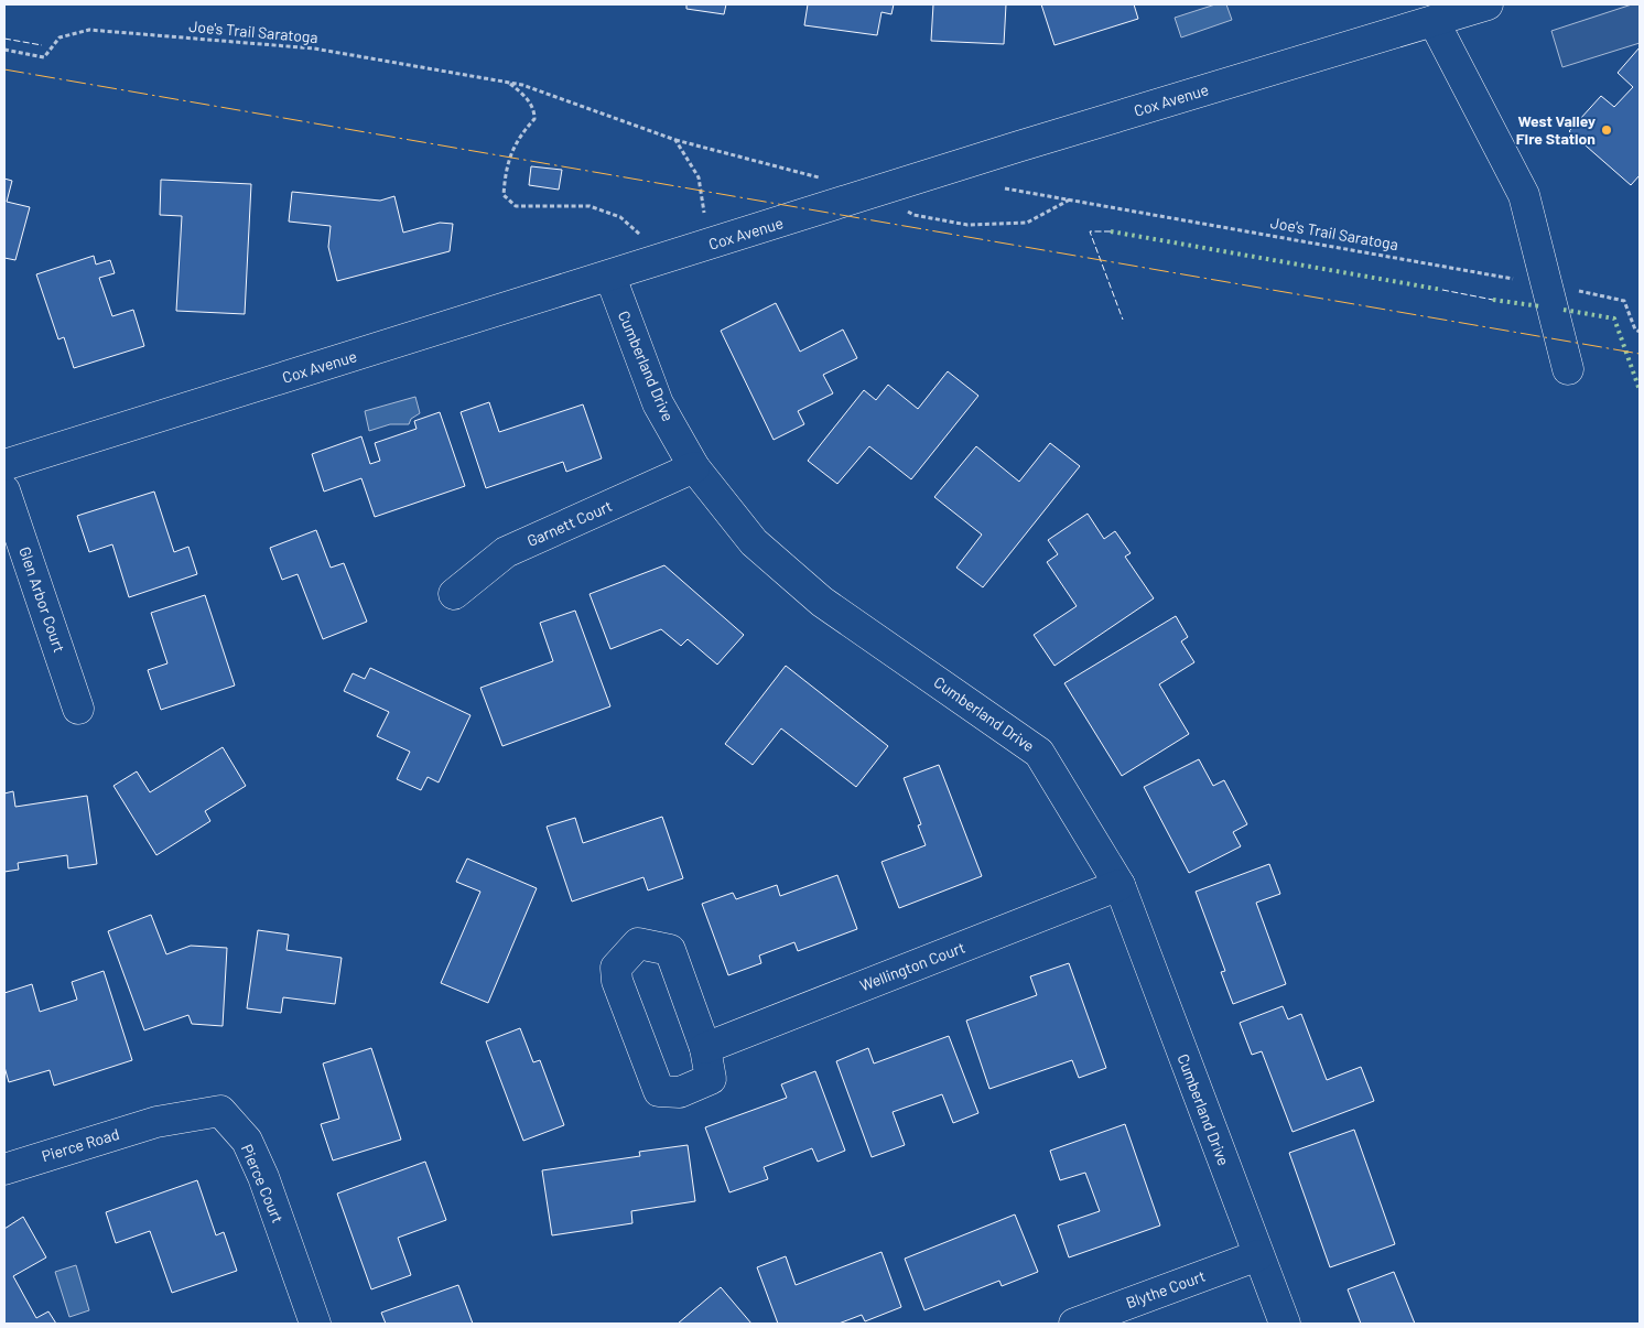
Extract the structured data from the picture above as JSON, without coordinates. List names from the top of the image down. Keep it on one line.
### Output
{"streets":{"street":["Cox Avenue","Cumberland Drive","Garnett Court","Glen Arbor Court","Wellington Court","Pierce Road","Pierce Court","Blythe Court"],"path":["Joe's Trail Saratoga"]},"crossings":[["Cox Avenue","Cumberland Drive"],["Cumberland Drive","Garnett Court"],["Cumberland Drive","Wellington Court"],["Cumberland Drive","Blythe Court"],["Pierce Road","Pierce Court"]],"places":["West Valley Fire Station"]}
